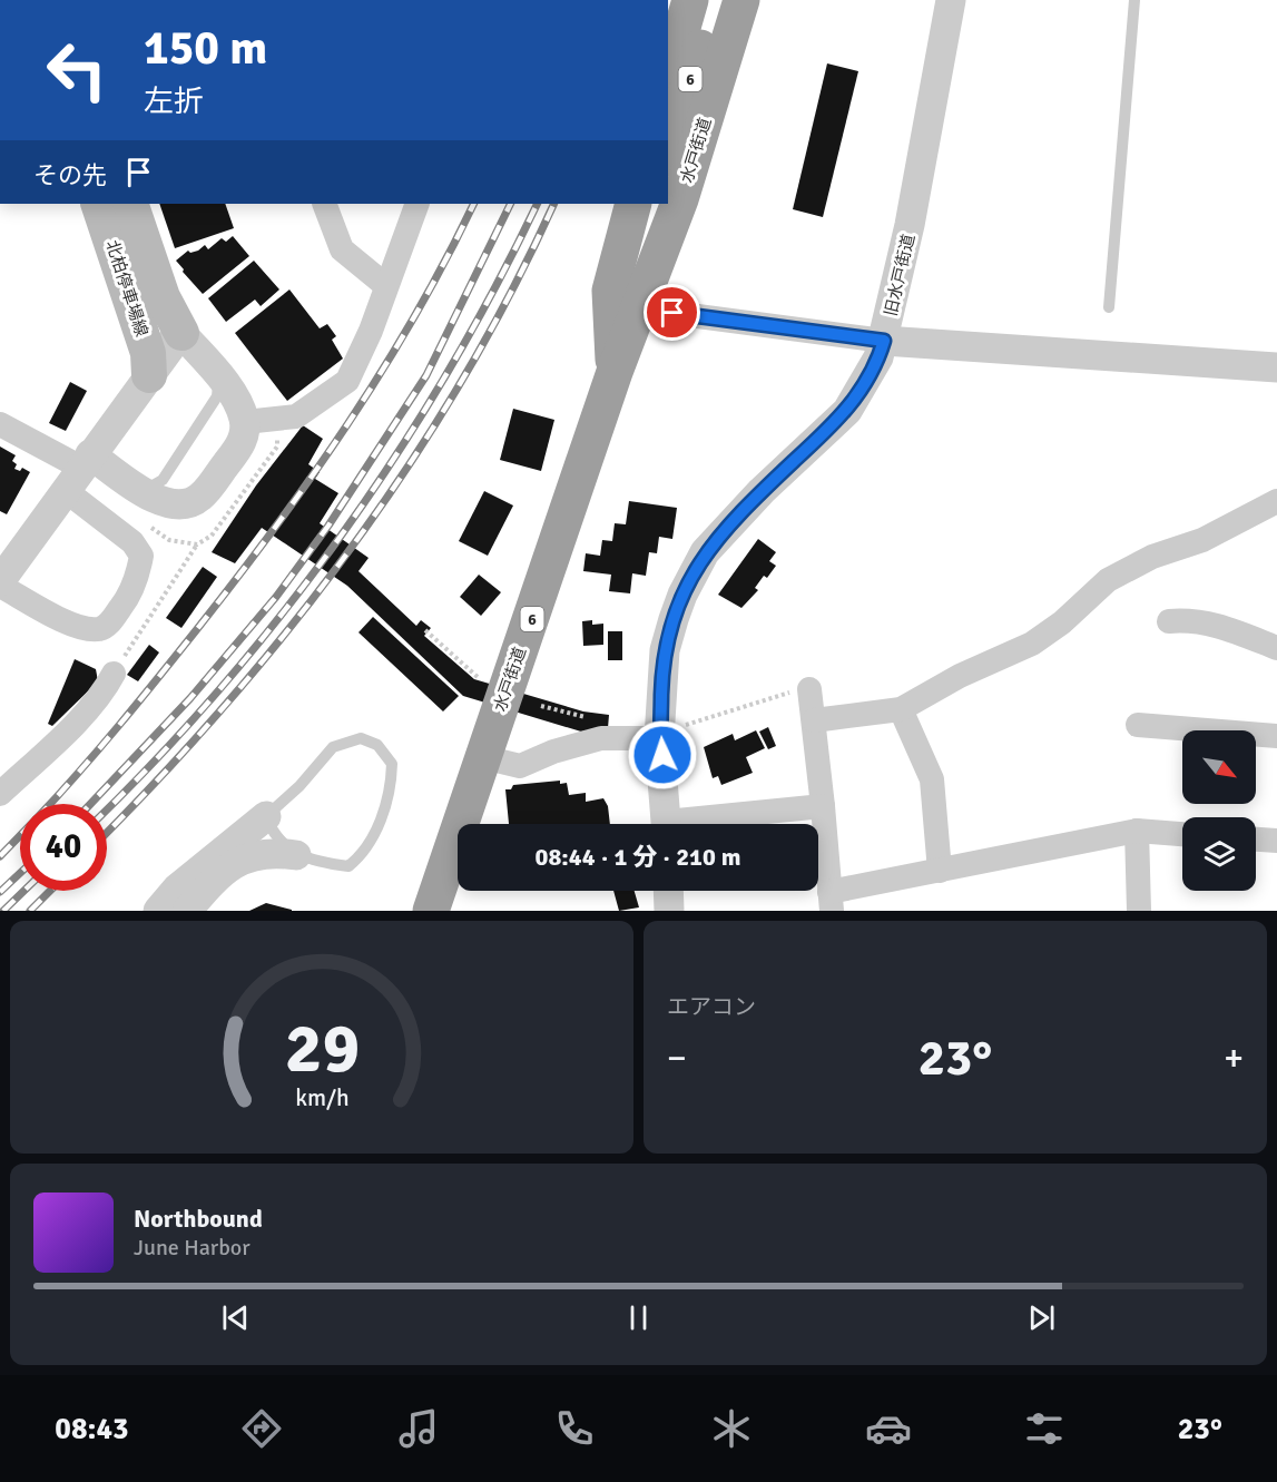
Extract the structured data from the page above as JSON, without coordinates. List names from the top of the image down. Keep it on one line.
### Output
{"streets":{"highway":["6","水戸街道"],"main road":["北柏停車場線"],"street":["旧水戸街道"]},"north":"bottom right","page":{"turn":["150 m","左折"],"then":"その先","limit":"40","trip":"08:44 · 1 分 · 210 m","tile":"エアコン","heat":["−","23°","+"],"song":["Northbound","June Harbor"],"tabs":["08:43","23°"],"gauge":["29","km/h"]}}
